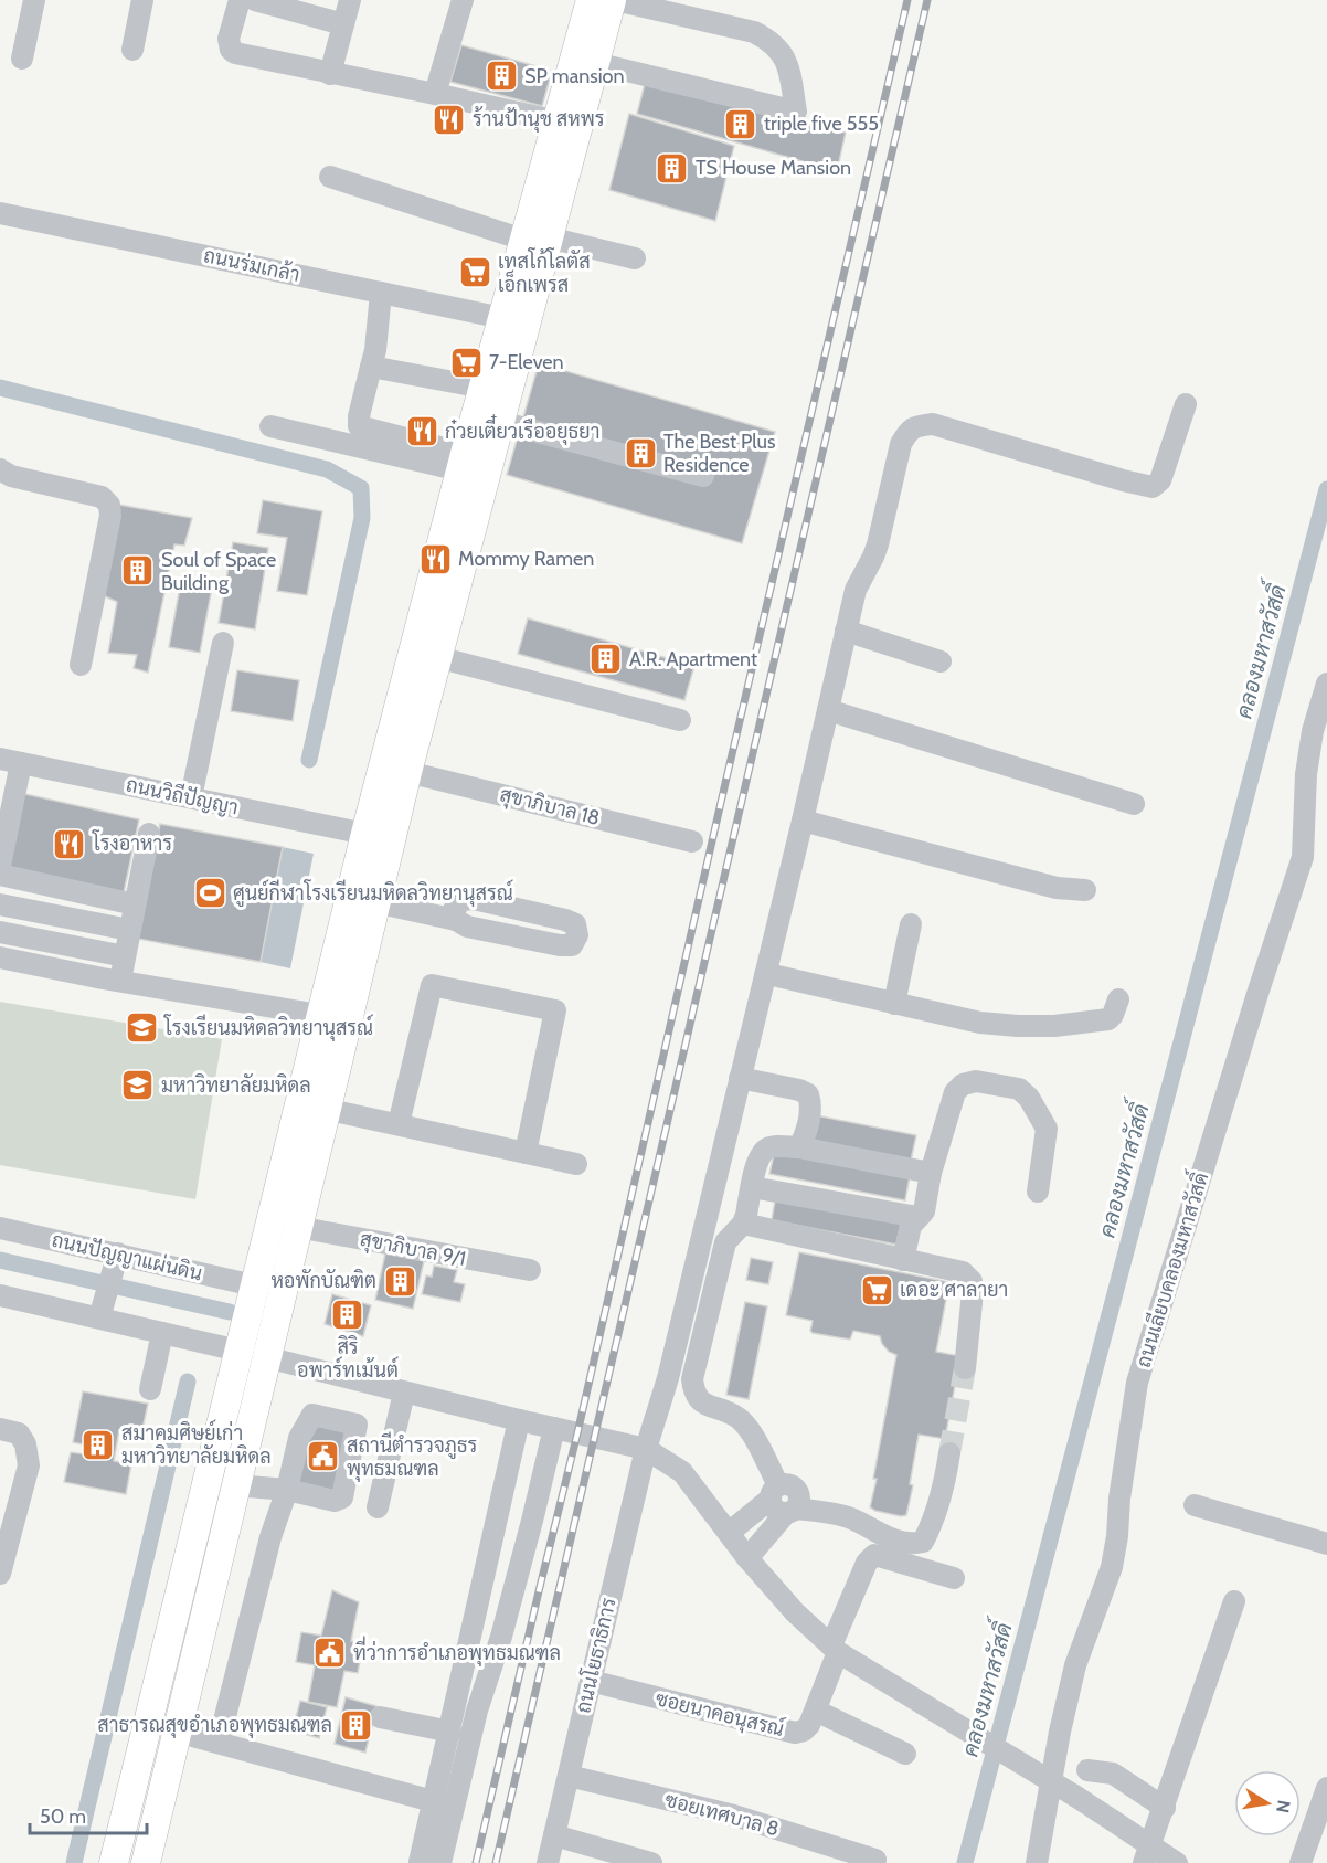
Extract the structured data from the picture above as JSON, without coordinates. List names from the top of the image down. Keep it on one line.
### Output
{"streets":{"street":["ถนนร่มเกล้า","ถนนวิถีปัญญา","สุขาภิบาล 18","สุขาภิบาล 9/1","ถนนปัญญาแผ่นดิน","ถนนเลียบคลองมหาสวัสดิ์","ถนนโยธาธิการ","ซอยนาคอนุสรณ์","ซอยเทศบาล 8"]},"crossings":[["ถนนโยธาธิการ","ซอยนาคอนุสรณ์"],["ถนนโยธาธิการ","ซอยเทศบาล 8"]],"water":["คลองมหาสวัสดิ์"],"places":{"building":["SP mansion","triple five 555","TS House Mansion","The Best Plus Residence","Soul of Space Building","A.R. Apartment","หอพักบัณฑิต","สิริ อพาร์ทเม้นต์","สมาคมศิษย์เก่า มหาวิทยาลัยมหิดล","สาธารณสุขอำเภอพุทธมณฑล"],"restaurant":["ร้านป้านุช สหพร","ก๋วยเตี๋ยวเรืออยุธยา","Mommy Ramen","โรงอาหาร"],"supermarket":["เทสโก้โลตัส เอ็กเพรส","7-Eleven","เดอะ ศาลายา"],"sports":["ศูนย์กีฬาโรงเรียนมหิดลวิทยานุสรณ์"],"school or university":["โรงเรียนมหิดลวิทยานุสรณ์","มหาวิทยาลัยมหิดล"],"public building":["สถานีตำรวจภูธร พุทธมณฑล","ที่ว่าการอำเภอพุทธมณฑล"]},"scale_bar":"50 m","north":"right"}
